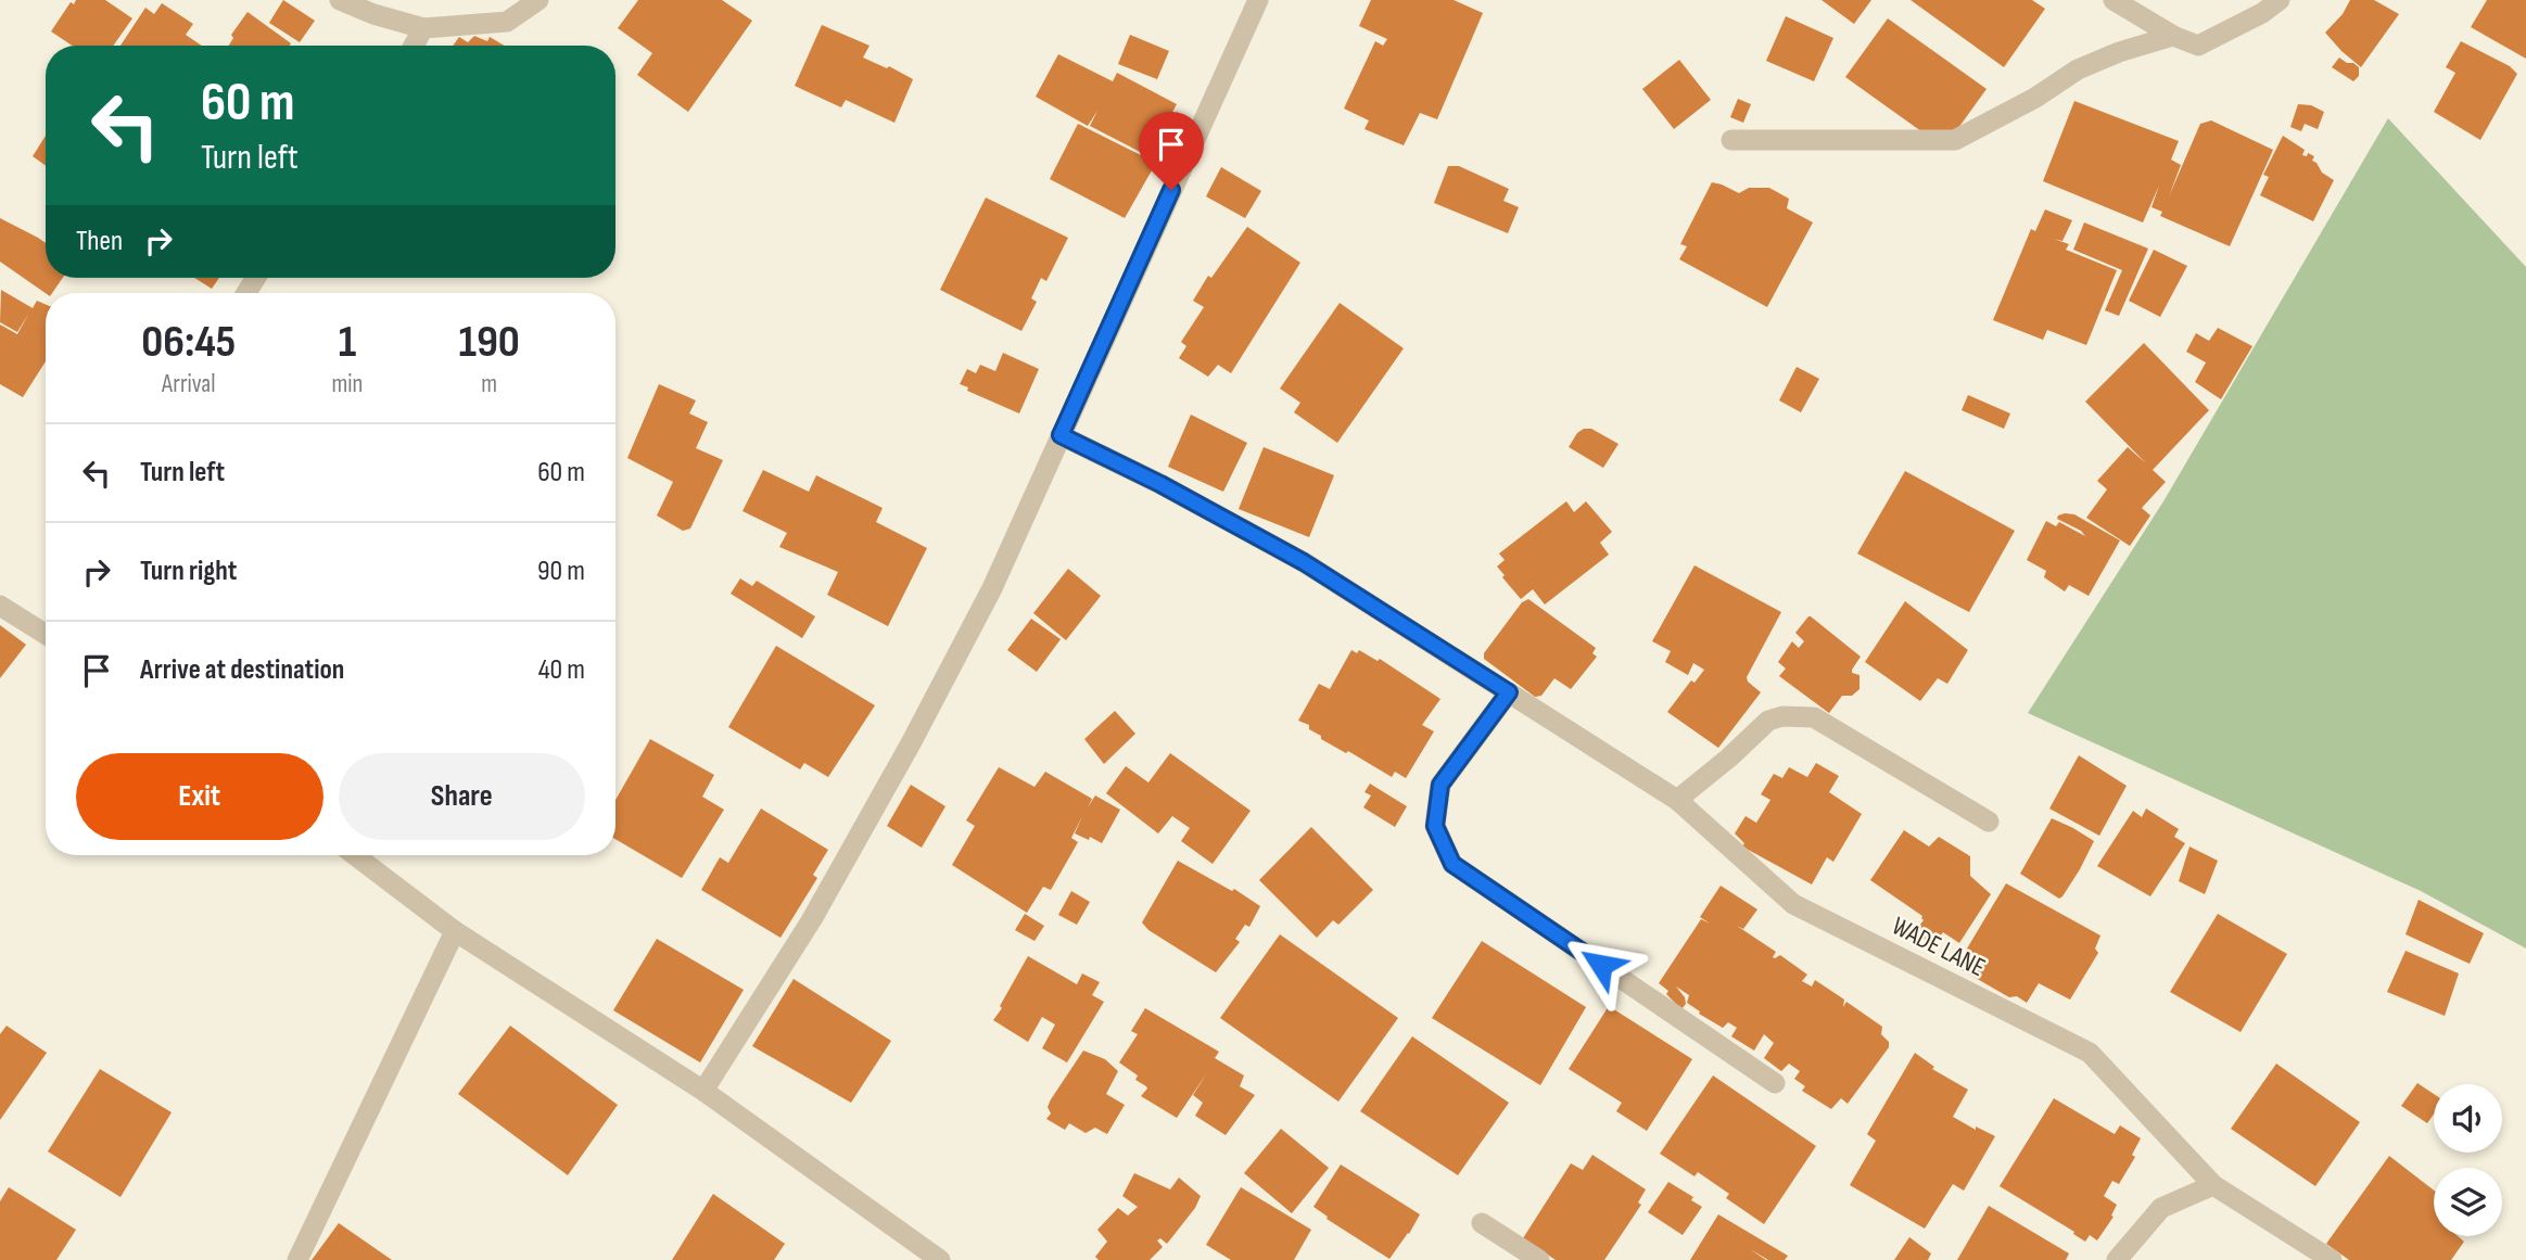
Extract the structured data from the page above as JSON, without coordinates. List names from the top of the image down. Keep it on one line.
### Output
{"streets":{"street":["WADE LANE"]},"page":{"turn":["60 m","Turn left"],"then":"Then","eta":["06:45","Arrival","1","min","190","m"],"list":[{"name":"Turn left","value":"60 m"},{"name":"Turn right","value":"90 m"},{"name":"Arrive at destination","value":"40 m"}],"buttons":["Exit","Share"]}}
